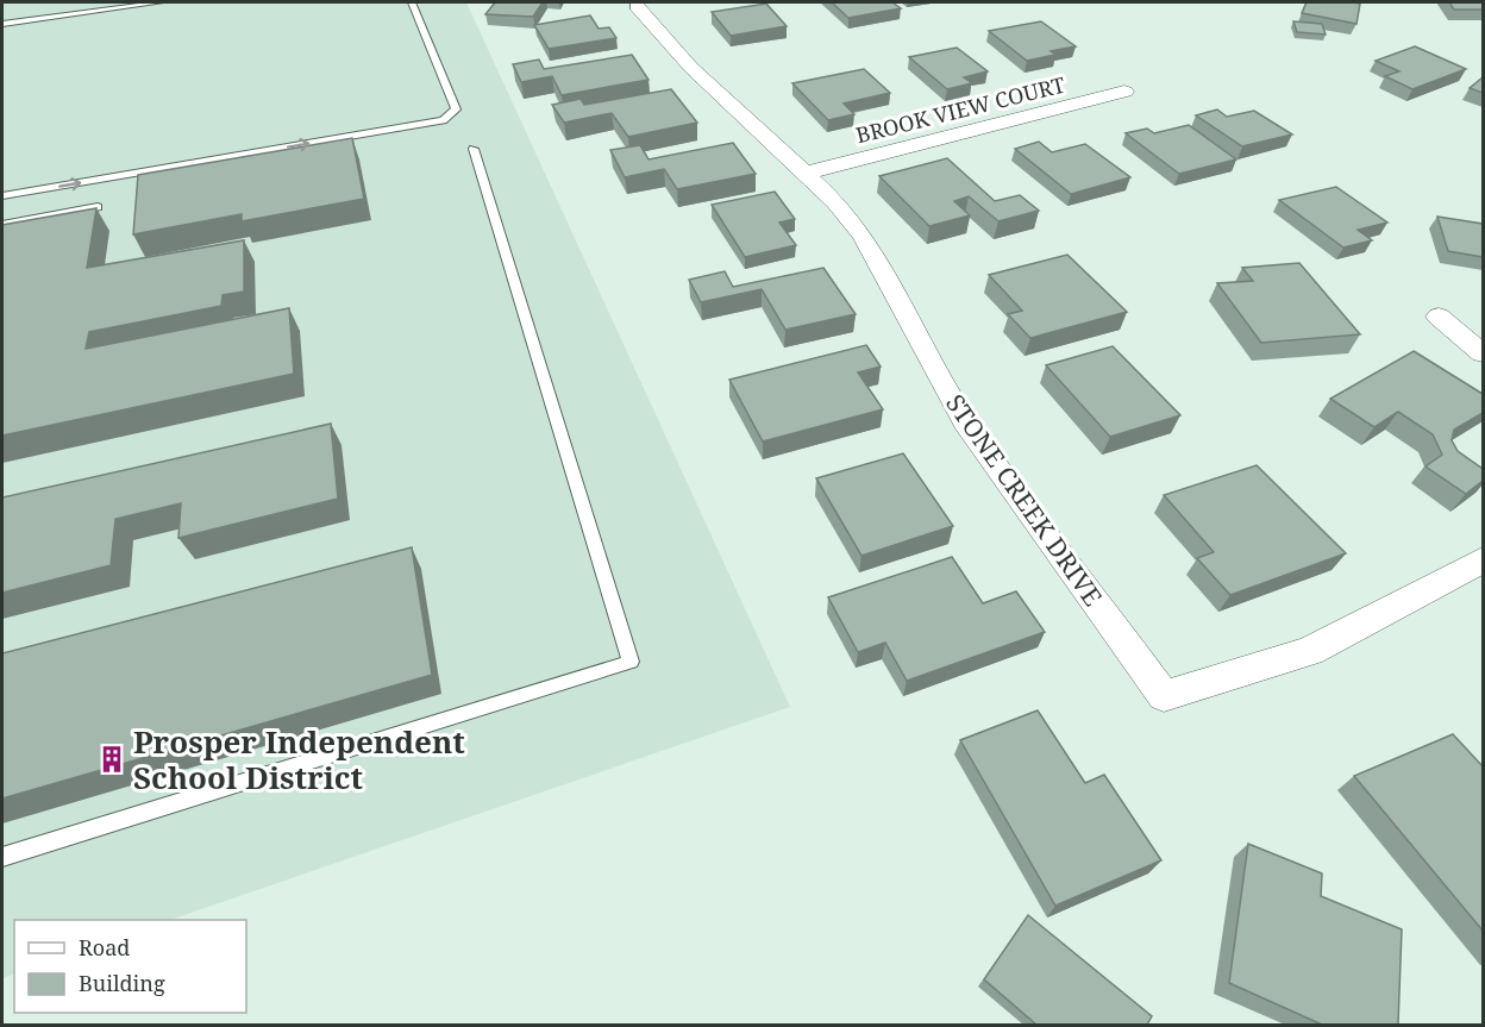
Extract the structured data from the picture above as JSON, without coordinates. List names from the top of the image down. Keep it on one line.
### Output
{"streets":{"street":["BROOK VIEW COURT","STONE CREEK DRIVE"]},"crossings":[["BROOK VIEW COURT","STONE CREEK DRIVE"]],"places":{"building":["Prosper Independent School District"]},"legend":["Road","Building"]}
